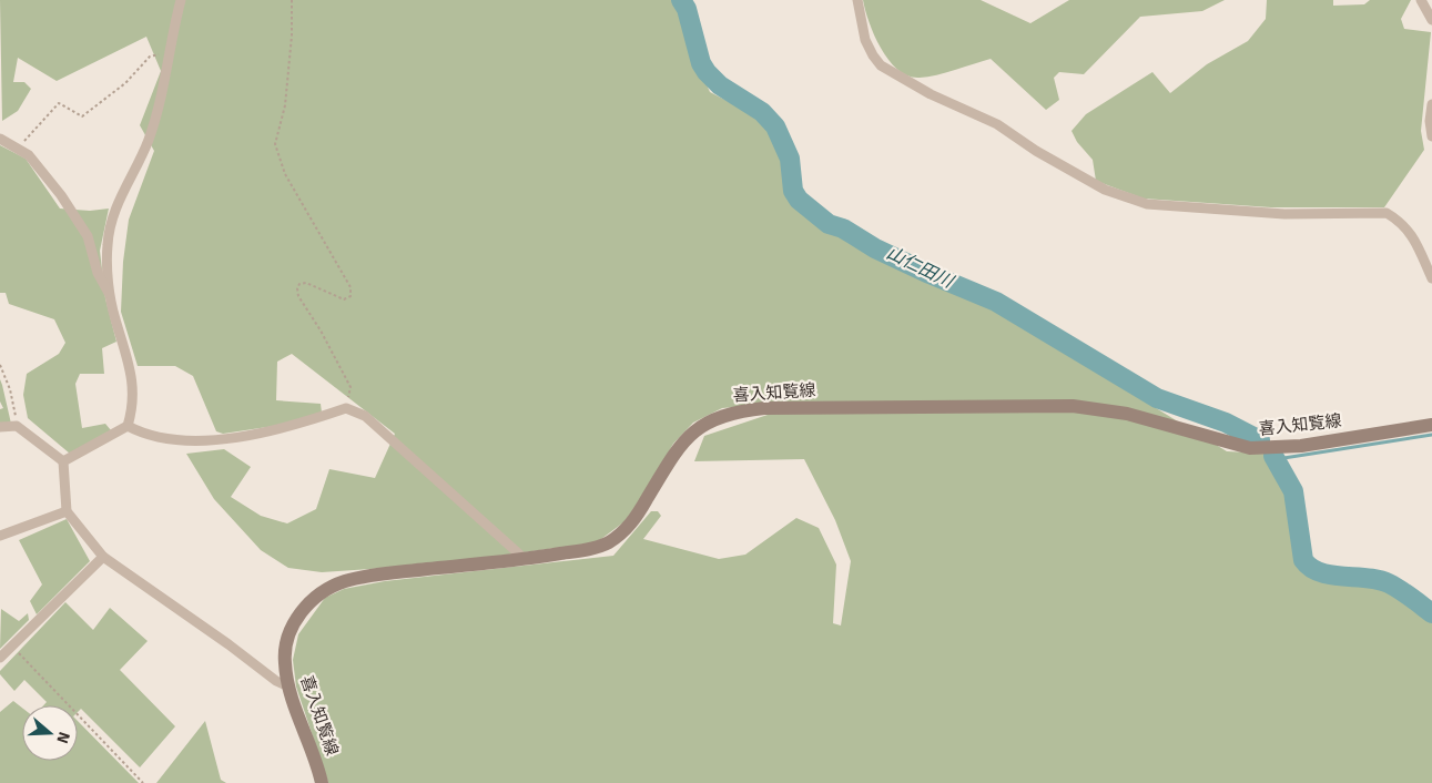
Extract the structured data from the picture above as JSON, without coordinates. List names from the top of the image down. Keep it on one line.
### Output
{"streets":{"main road":["喜入知覧線"]},"water":["山仁田川"],"north":"right"}
